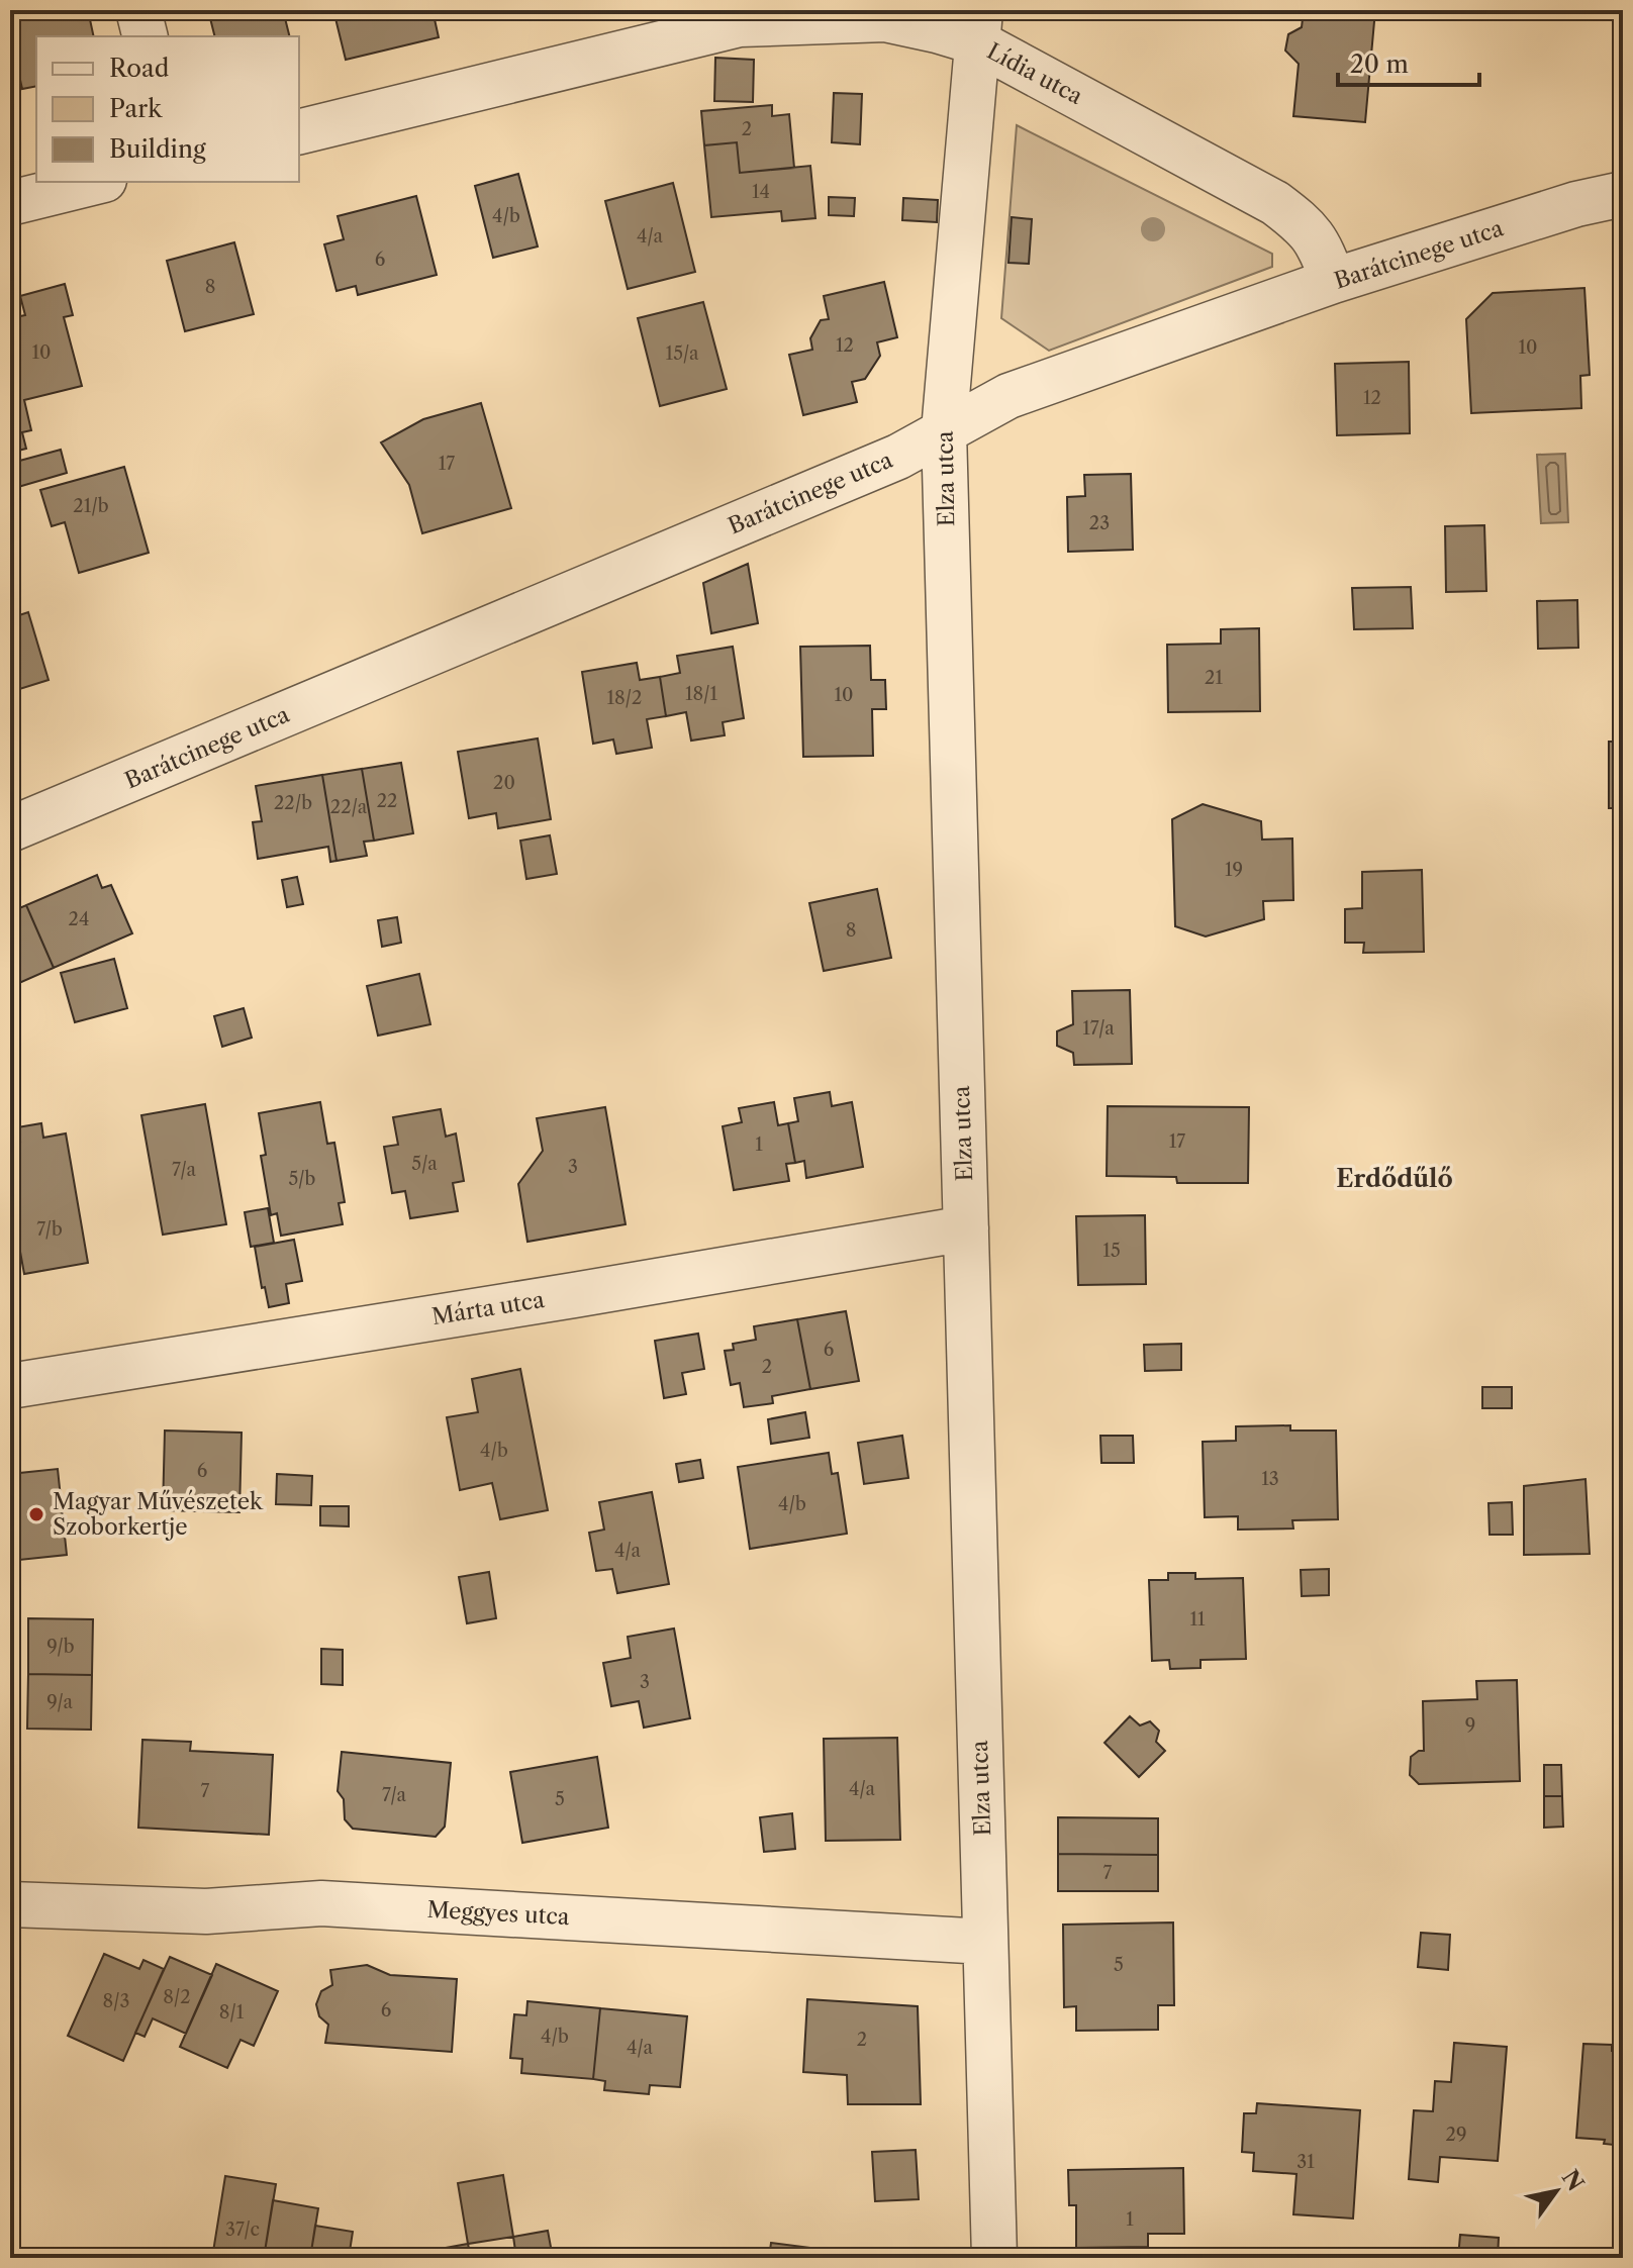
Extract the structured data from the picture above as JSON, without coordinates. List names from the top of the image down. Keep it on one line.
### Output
{"streets":{"street":["Lídia utca","Barátcinege utca","Elza utca","Márta utca","Meggyes utca"]},"crossings":[["Lídia utca","Barátcinege utca"],["Lídia utca","Elza utca"],["Barátcinege utca","Elza utca"],["Elza utca","Márta utca"],["Elza utca","Meggyes utca"]],"districts":["Erdődűlő"],"places":["Magyar Művészetek Szoborkertje"],"house_numbers":["2","14","4/b","4/a","6","8","12","10","10","15/a","12","17","21/b","23","21","18/1","10","18/2","20","22","22/b","22/a","19","24","8","17/a","17","1","5/a","3","7/a","5/b","7/b","15","6","2","4/b","6","13","4/b","4/a","11","9/b","3","9/a","9","4/a","7","7/a","5","7","5","8/2","8/3","6","8/1","4/b","2","4/a","29","31","1","37/c"],"legend":["Road","Park","Building"],"scale_bar":"20 m","north":"top right"}
